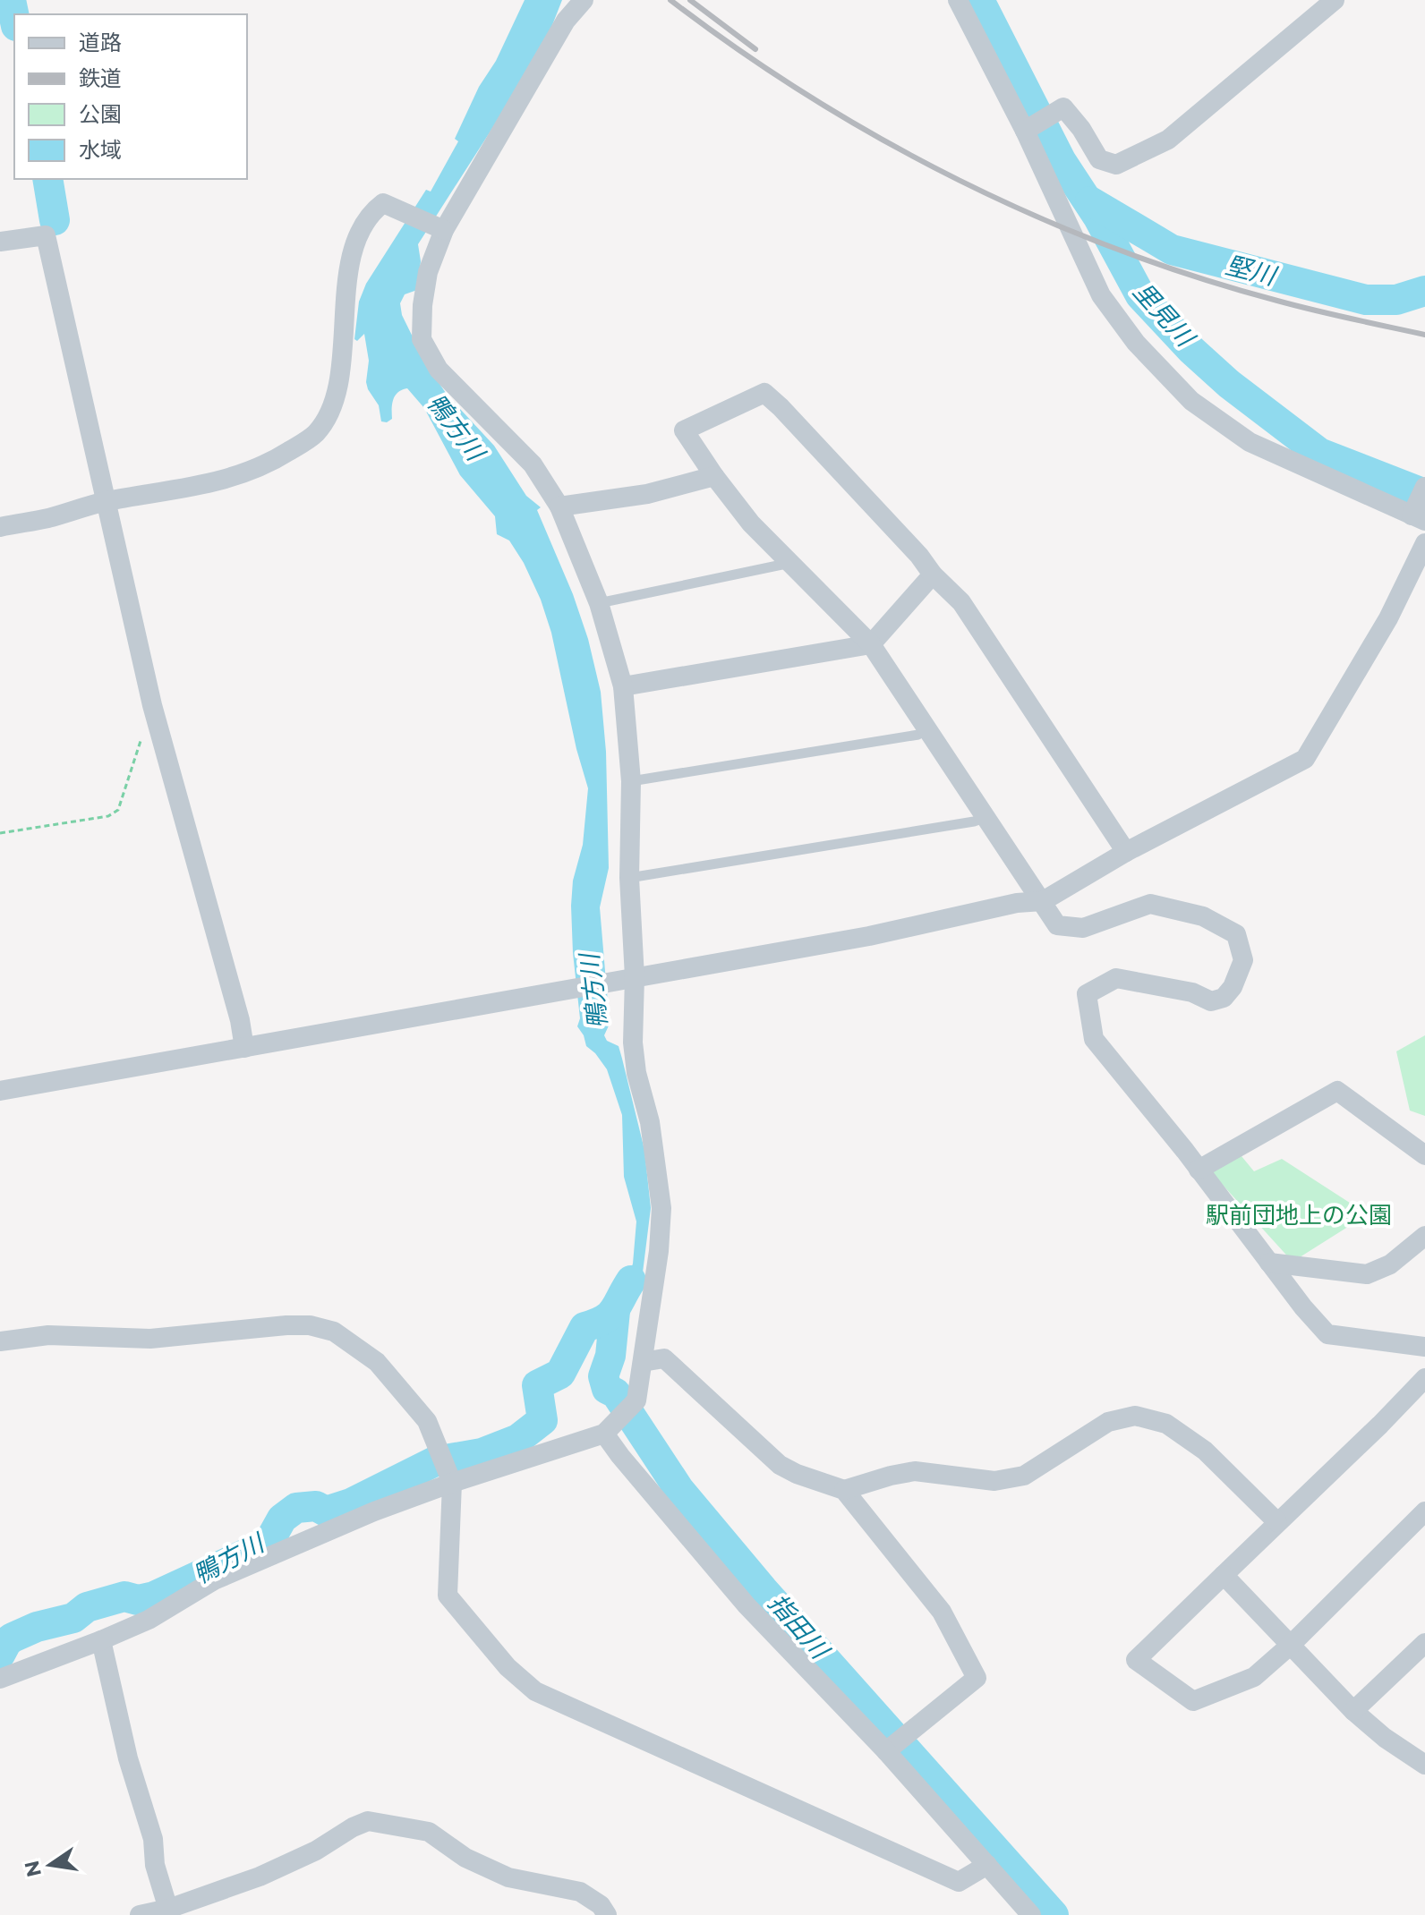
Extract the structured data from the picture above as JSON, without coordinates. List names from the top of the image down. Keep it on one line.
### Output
{"water":["堅川","里見川","鴨方川","指田川"],"parks":["駅前団地上の公園"],"legend":["道路","鉄道","公園","水域"],"north":"left"}
